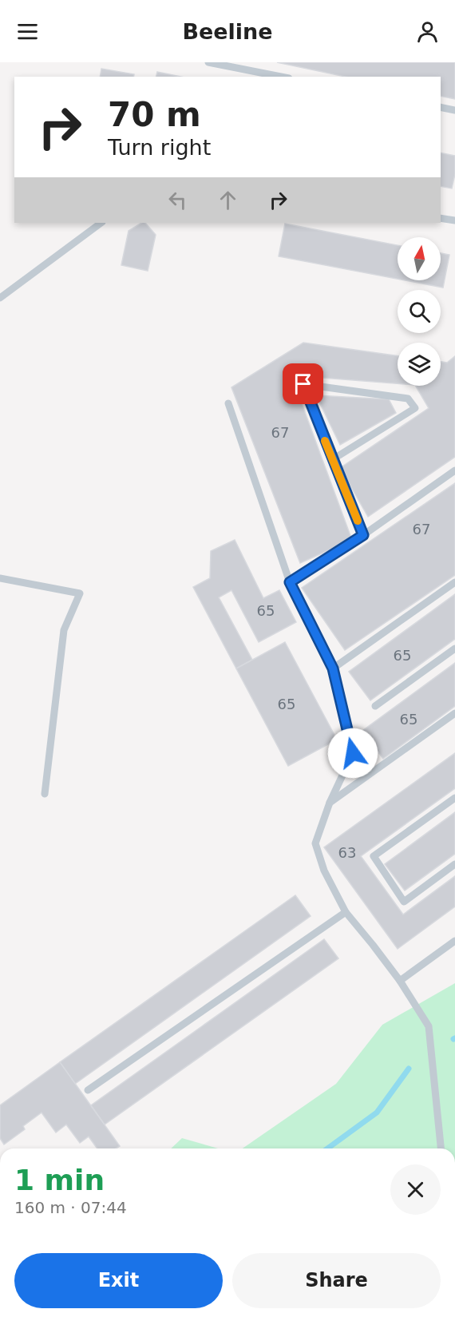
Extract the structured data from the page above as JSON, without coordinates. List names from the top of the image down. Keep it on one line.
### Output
{"house_numbers":["67","67","65","65","65","65","63"],"north":"top","page":{"header":"Beeline","turn":["70 m","Turn right"],"heading":["1 min","160 m · 07:44"],"buttons":["Exit","Share"]}}
